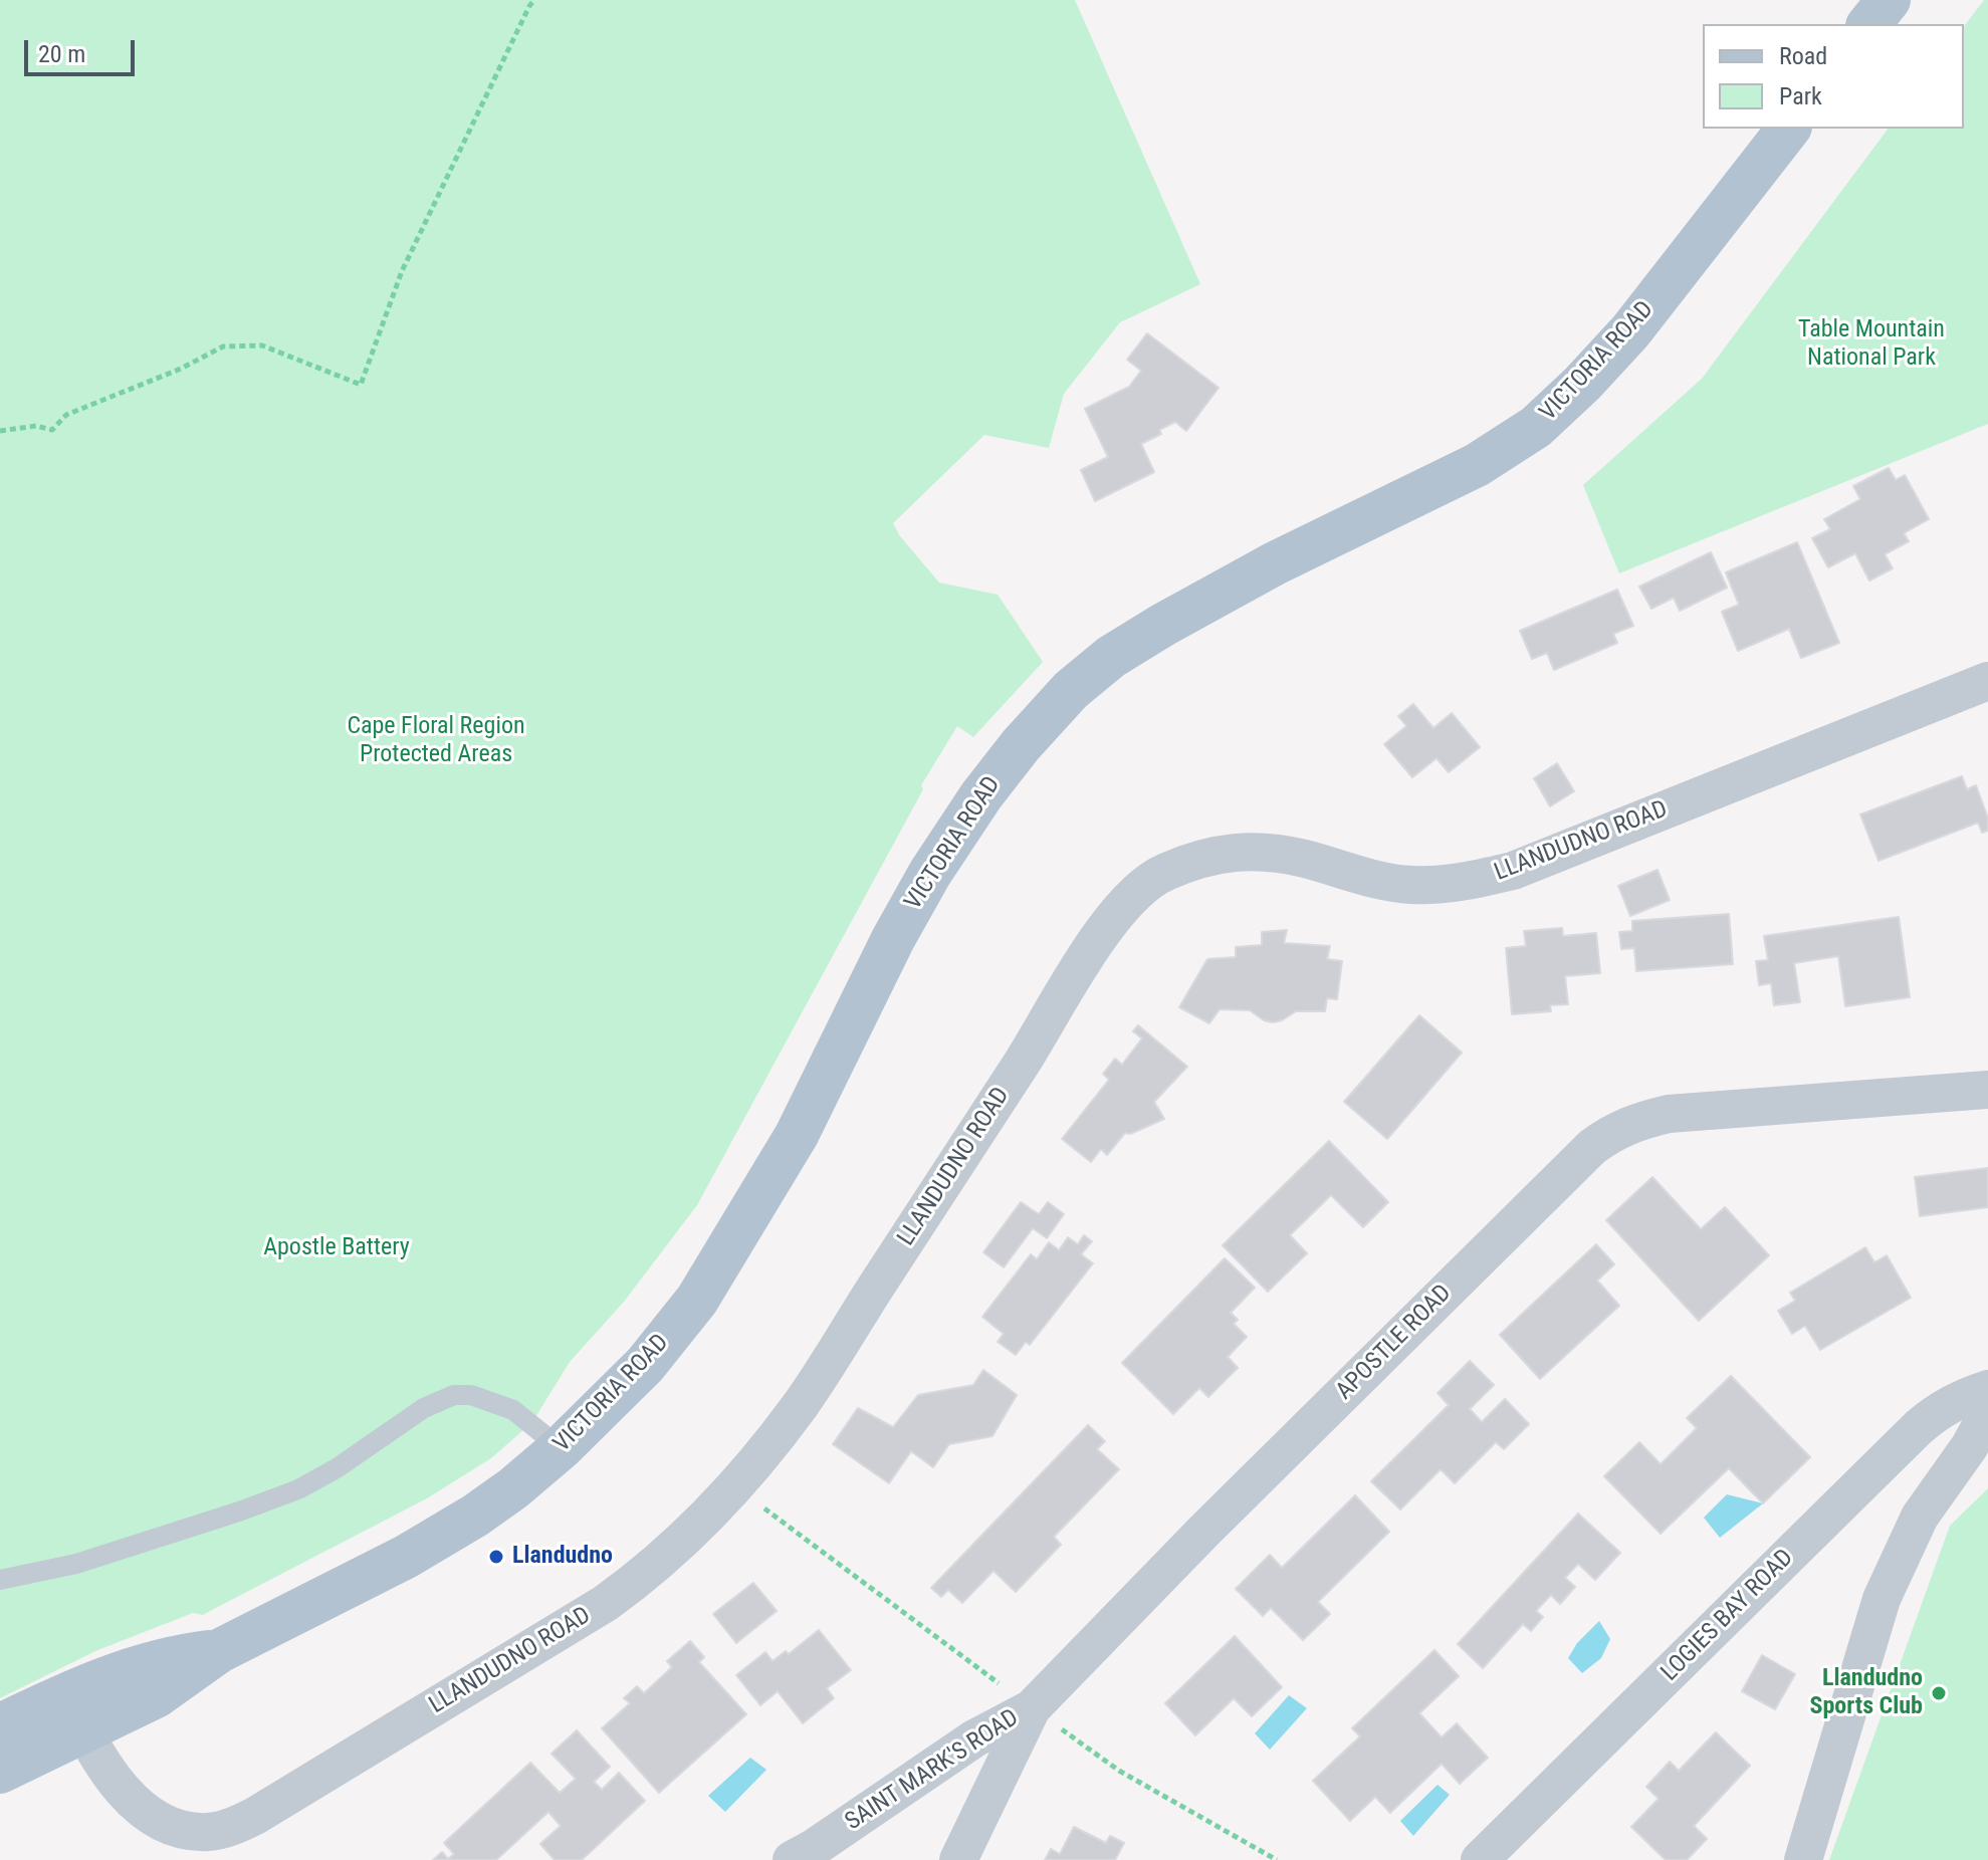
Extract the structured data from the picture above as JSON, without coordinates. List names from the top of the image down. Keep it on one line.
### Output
{"streets":{"main road":["VICTORIA ROAD"],"street":["LLANDUDNO ROAD","APOSTLE ROAD","LOGIES BAY ROAD","SAINT MARK'S ROAD"]},"crossings":[["VICTORIA ROAD","LLANDUDNO ROAD"],["APOSTLE ROAD","SAINT MARK'S ROAD"]],"parks":["Table Mountain National Park","Cape Floral Region Protected Areas","Apostle Battery"],"places":["Llandudno","Llandudno Sports Club"],"legend":["Road","Park"],"scale_bar":"20 m"}
